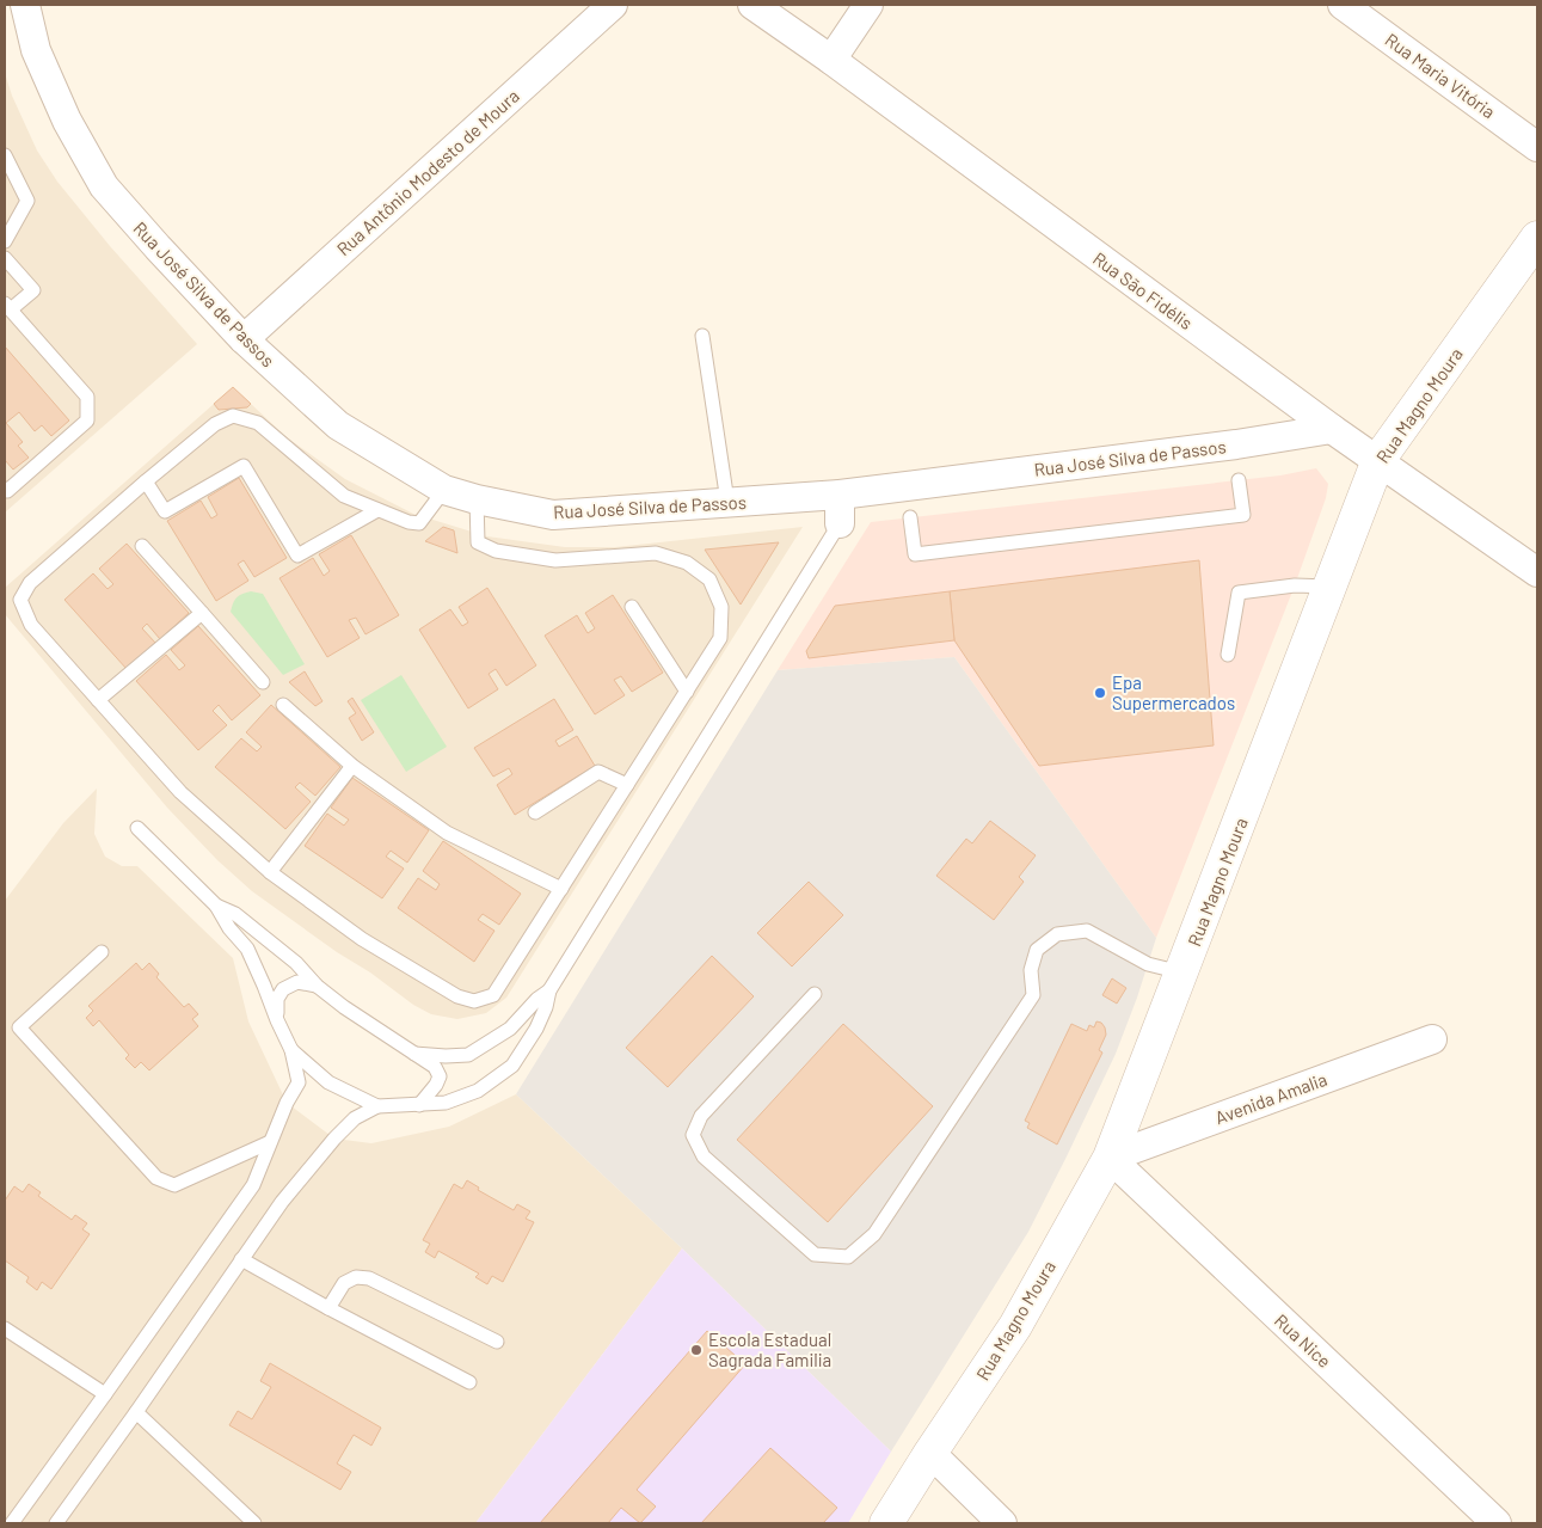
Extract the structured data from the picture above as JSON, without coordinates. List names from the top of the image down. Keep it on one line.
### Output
{"streets":{"street":["Rua Maria Vitória","Rua Antônio Modesto de Moura","Rua São Fidélis","Rua José Silva de Passos","Rua Magno Moura","Avenida Amalia","Rua Nice"]},"crossings":[["Rua Antônio Modesto de Moura","Rua José Silva de Passos"],["Rua São Fidélis","Rua José Silva de Passos"],["Rua São Fidélis","Rua Magno Moura"],["Rua Magno Moura","Avenida Amalia"],["Rua Magno Moura","Rua Nice"],["Avenida Amalia","Rua Nice"]],"places":["Epa Supermercados","Escola Estadual Sagrada Familia"]}
